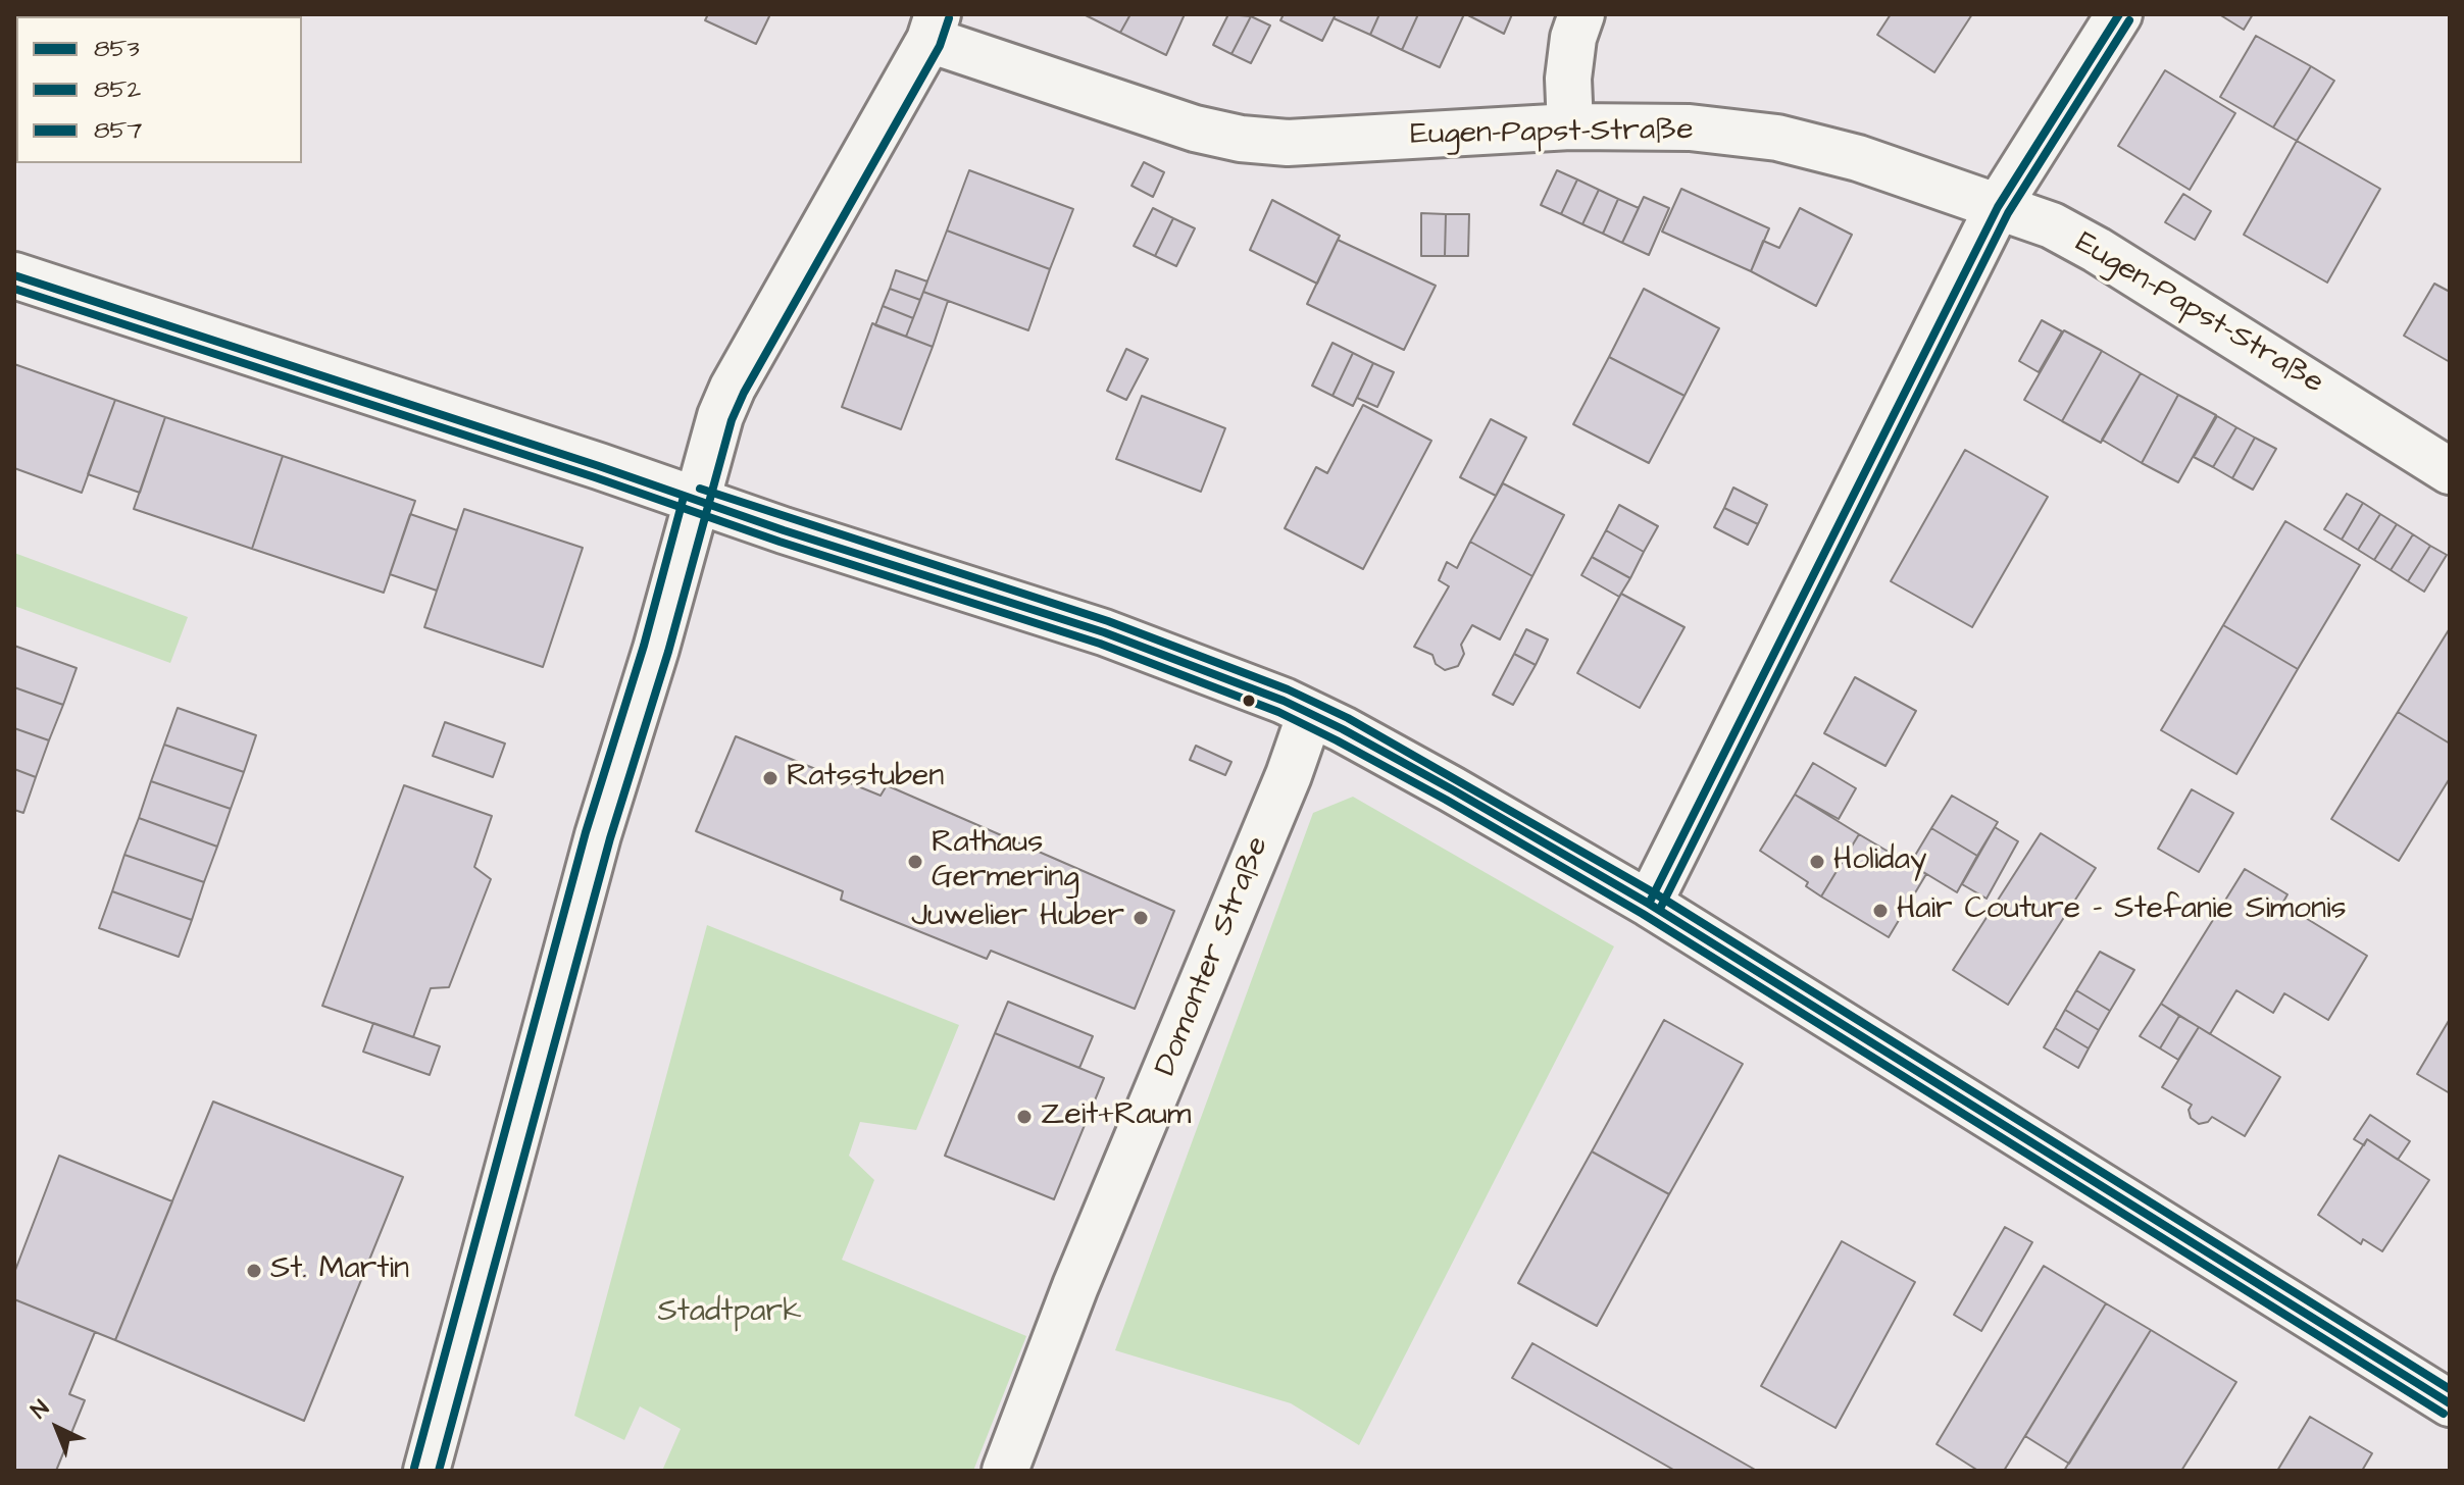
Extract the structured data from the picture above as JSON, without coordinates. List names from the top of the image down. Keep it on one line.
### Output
{"streets":{"street":["Eugen-Papst-Straße","Domonter Straße"]},"parks":["Stadtpark"],"places":["Ratsstuben","Rathaus Germering","Holiday","Hair Couture - Stefanie Simonis","Juwelier Huber","Zeit+Raum","St. Martin"],"lines":["transit line 853","transit line 852","transit line 857"],"legend":["853","852","857"],"north":"top left"}
